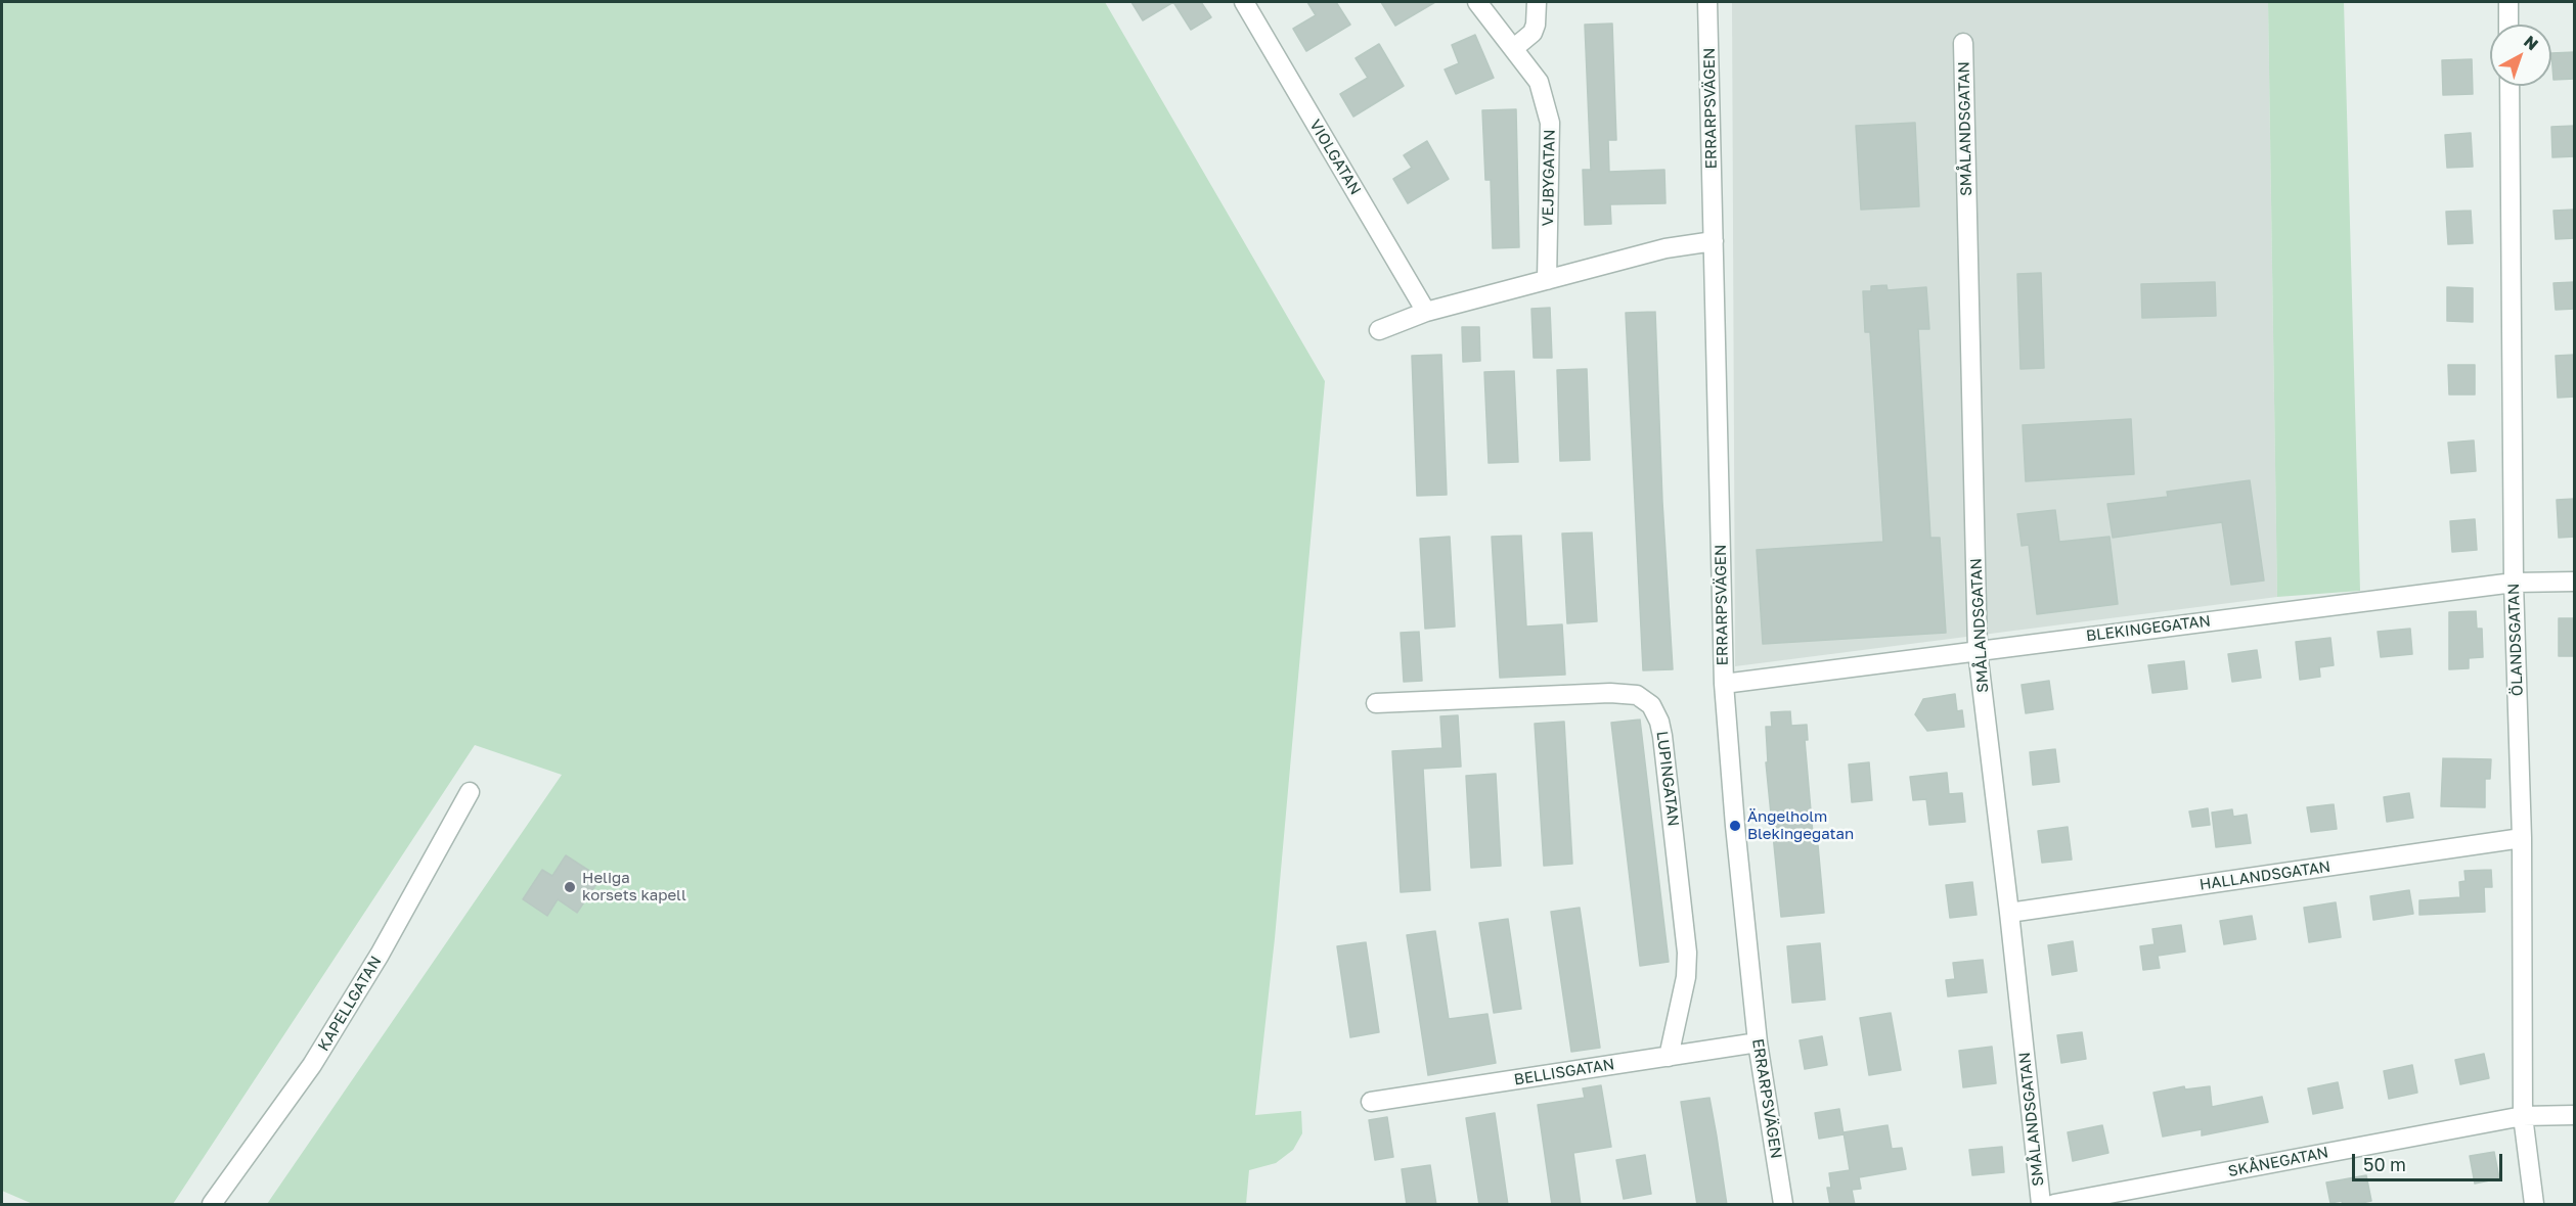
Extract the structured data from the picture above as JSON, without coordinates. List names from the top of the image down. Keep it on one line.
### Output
{"streets":{"street":["ERRARPSVÄGEN","SMÅLANDSGATAN","VIOLGATAN","VEJBYGATAN","BLEKINGEGATAN","ÖLANDSGATAN","LUPINGATAN","HALLANDSGATAN","KAPELLGATAN","BELLISGATAN","SKÅNEGATAN"]},"crossings":[["ERRARPSVÄGEN","BLEKINGEGATAN"],["ERRARPSVÄGEN","BELLISGATAN"],["SMÅLANDSGATAN","BLEKINGEGATAN"],["SMÅLANDSGATAN","HALLANDSGATAN"],["BLEKINGEGATAN","ÖLANDSGATAN"],["ÖLANDSGATAN","HALLANDSGATAN"],["ÖLANDSGATAN","SKÅNEGATAN"],["LUPINGATAN","BELLISGATAN"]],"places":["Ängelholm Blekingegatan","Heliga korsets kapell"],"scale_bar":"50 m","north":"top right"}
